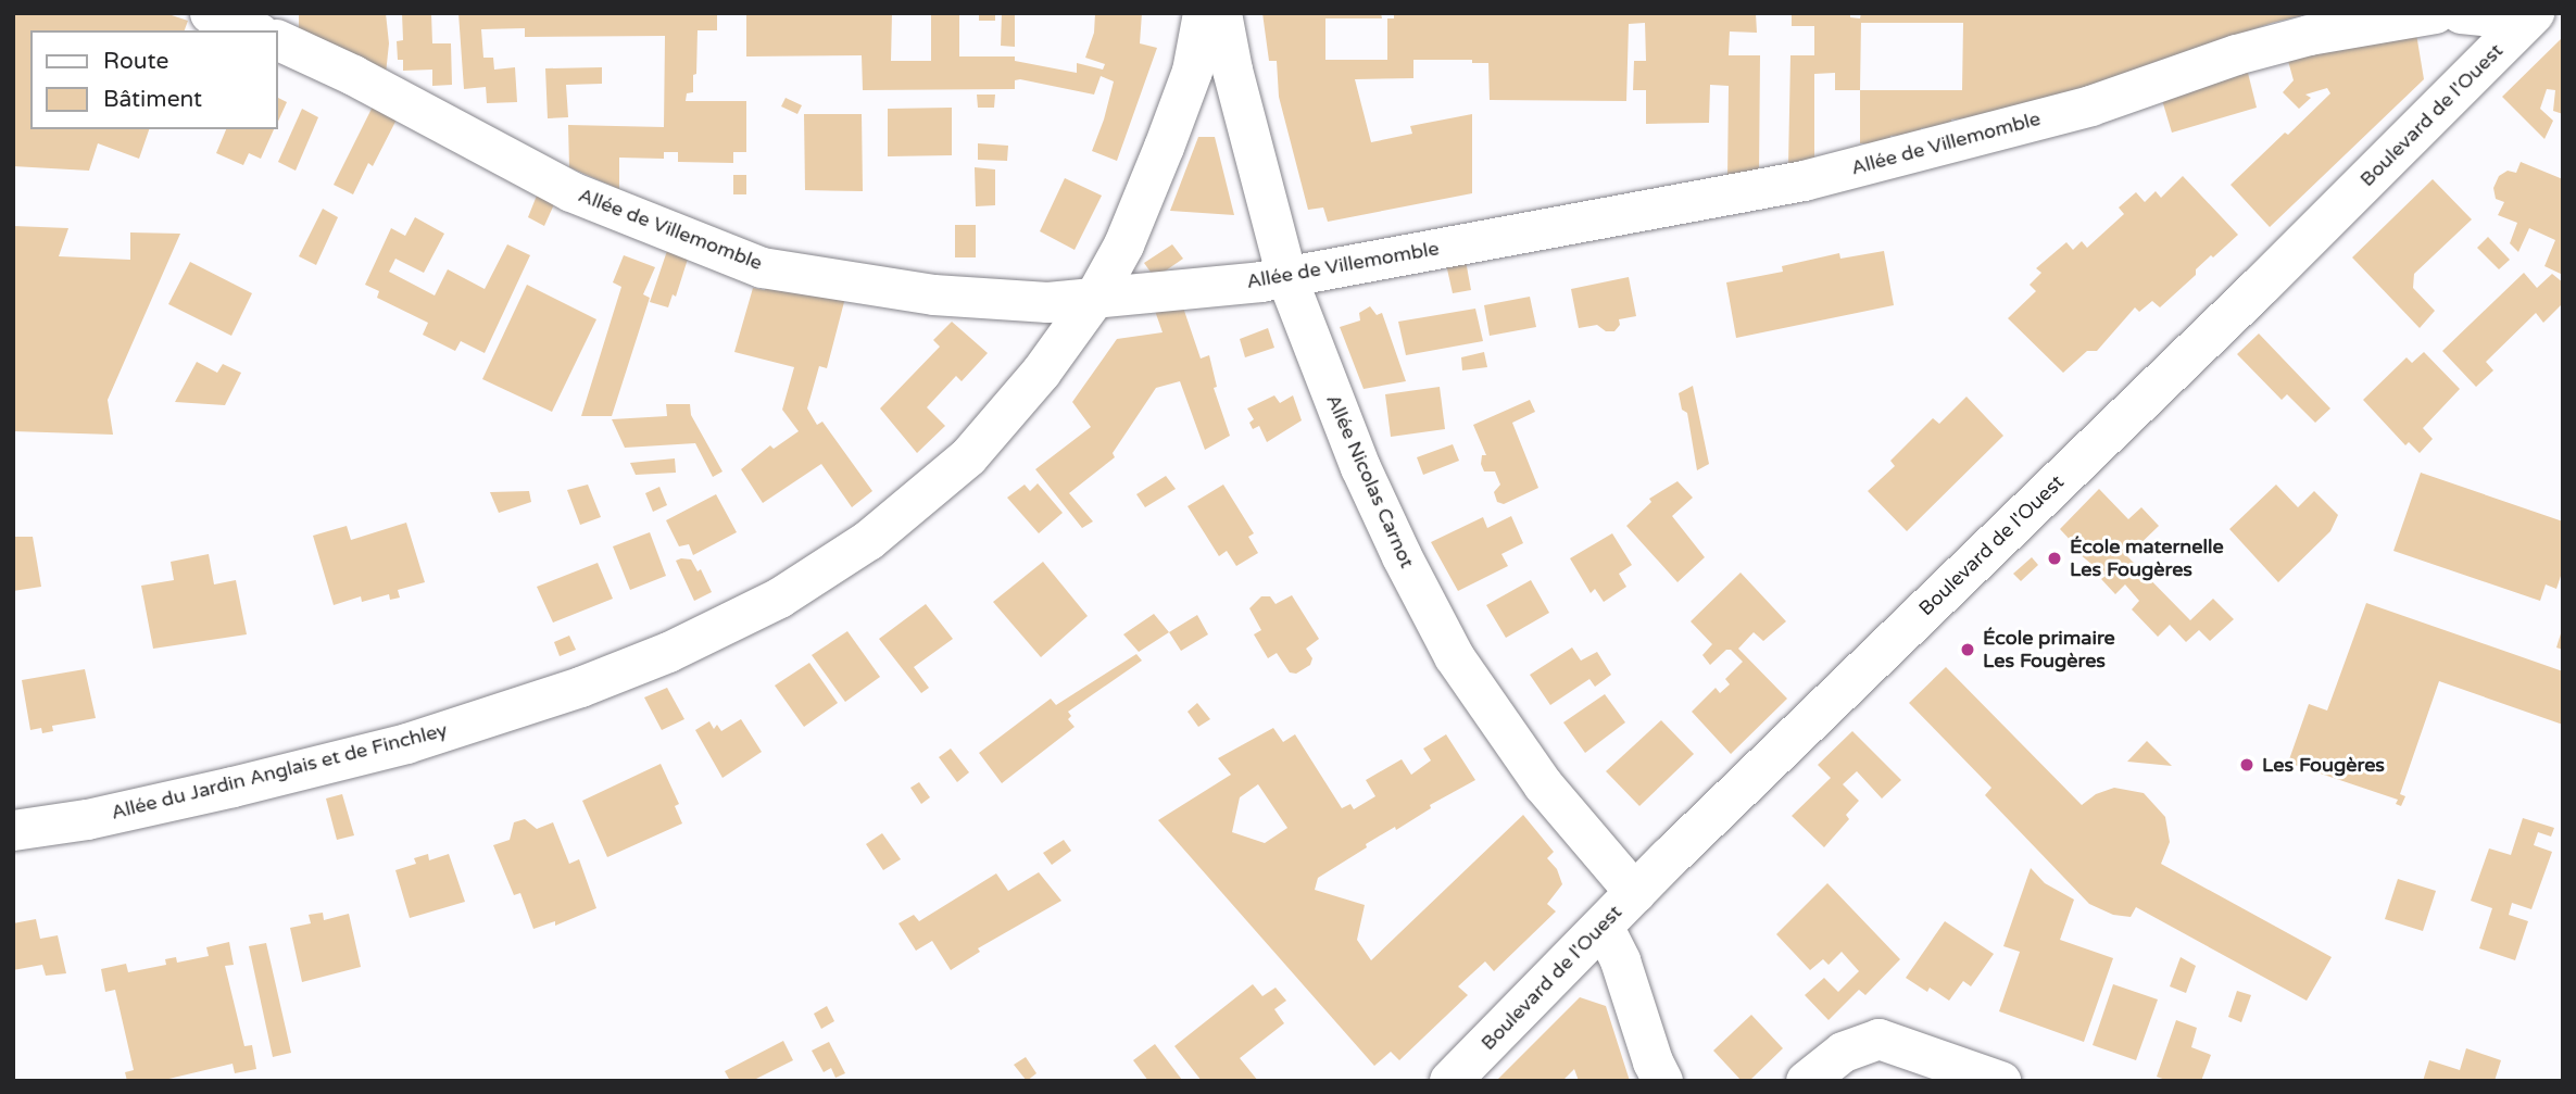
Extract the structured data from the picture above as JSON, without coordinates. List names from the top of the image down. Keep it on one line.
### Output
{"streets":{"street":["Boulevard de l'Ouest","Allée de Villemomble","Allée Nicolas Carnot","Allée du Jardin Anglais et de Finchley"]},"crossings":[["Boulevard de l'Ouest","Allée Nicolas Carnot"],["Allée de Villemomble","Allée Nicolas Carnot"],["Allée de Villemomble","Allée du Jardin Anglais et de Finchley"]],"places":["École maternelle Les Fougères","École primaire Les Fougères","Les Fougères"],"legend":["Route","Bâtiment"]}
